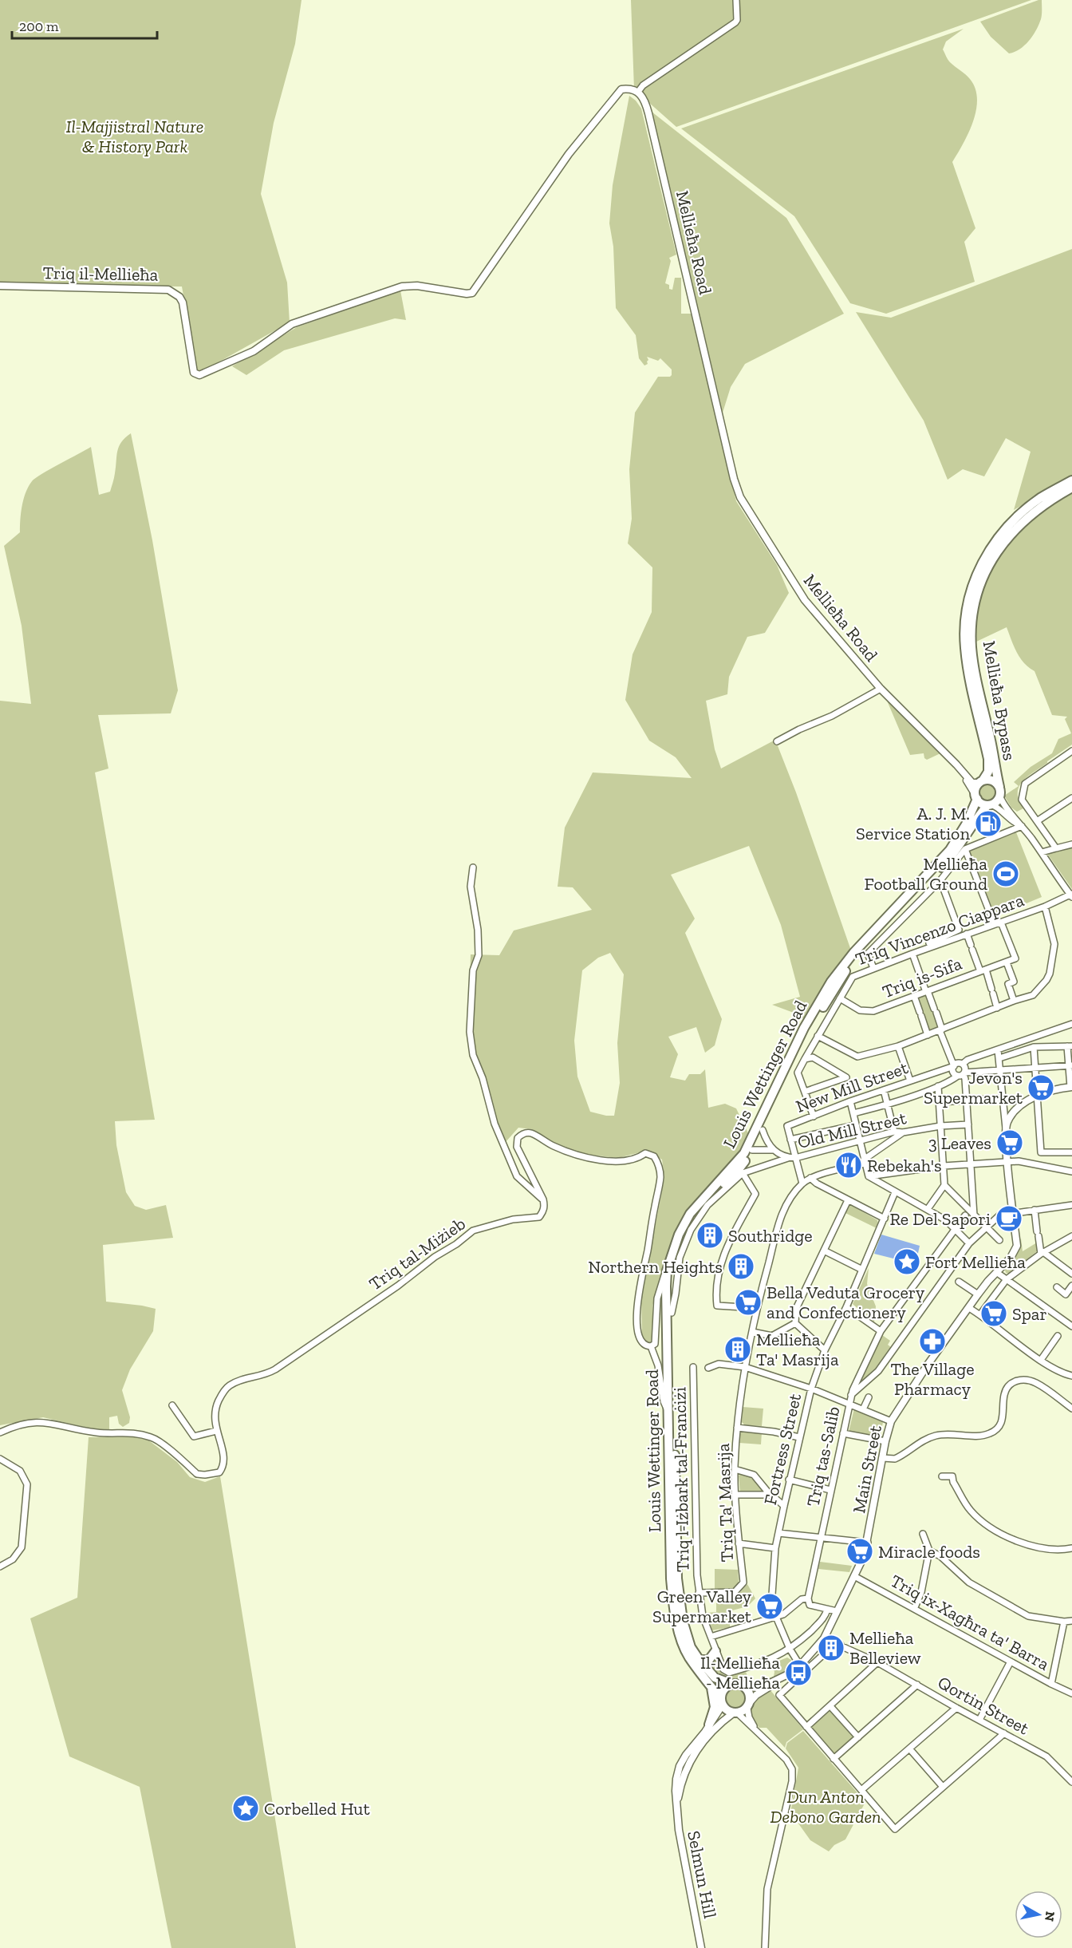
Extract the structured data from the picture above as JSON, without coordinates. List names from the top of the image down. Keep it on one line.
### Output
{"streets":{"highway":["Mellieħa Bypass","Louis Wettinger Road"],"main road":["Mellieħa Road","Main Street","Selmun Hill"],"street":["Triq Vincenzo Ciappara","Triq is-Sifa","New Mill Street","Old Mill Street","Triq tal-Miżieb","Fortress Street","Triq tas-Salib","Triq l-Iżbark tal-Franċiżi","Triq Ta' Masrija","Triq ix-Xagħra ta' Barra","Qortin Street"]},"crossings":[["Mellieħa Road","Mellieħa Bypass"],["Mellieħa Road","Louis Wettinger Road"],["Mellieħa Bypass","Louis Wettinger Road"],["Triq Vincenzo Ciappara","Triq is-Sifa"],["Triq Vincenzo Ciappara","New Mill Street"],["Louis Wettinger Road","Old Mill Street"],["Louis Wettinger Road","Main Street"],["Louis Wettinger Road","Selmun Hill"],["Fortress Street","Main Street"],["Fortress Street","Triq l-Iżbark tal-Franċiżi"],["Triq tas-Salib","Main Street"],["Triq tas-Salib","Triq l-Iżbark tal-Franċiżi"],["Main Street","Triq l-Iżbark tal-Franċiżi"],["Main Street","Triq ix-Xagħra ta' Barra"],["Main Street","Qortin Street"],["Main Street","Selmun Hill"],["Triq l-Iżbark tal-Franċiżi","Triq Ta' Masrija"]],"parks":["Il-Majjistral Nature & History Park","Dun Anton Debono Garden"],"places":{"fuel station":["A. J. M. Service Station"],"sports":["Mellieħa Football Ground"],"supermarket":["Jevon's Supermarket","3 Leaves","Bella Veduta Grocery and Confectionery","Spar","Miracle foods","Green Valley Supermarket"],"restaurant":["Rebekah's"],"cafe":["Re Del Sapori"],"building":["Southridge","Northern Heights","Mellieħa Ta' Masrija","Mellieħa Belleview"],"place":["Fort Mellieħa","Corbelled Hut"],"pharmacy":["The Village Pharmacy"],"bus stop":["Il-Mellieħa - Mellieħa"]},"scale_bar":"200 m","north":"right"}
